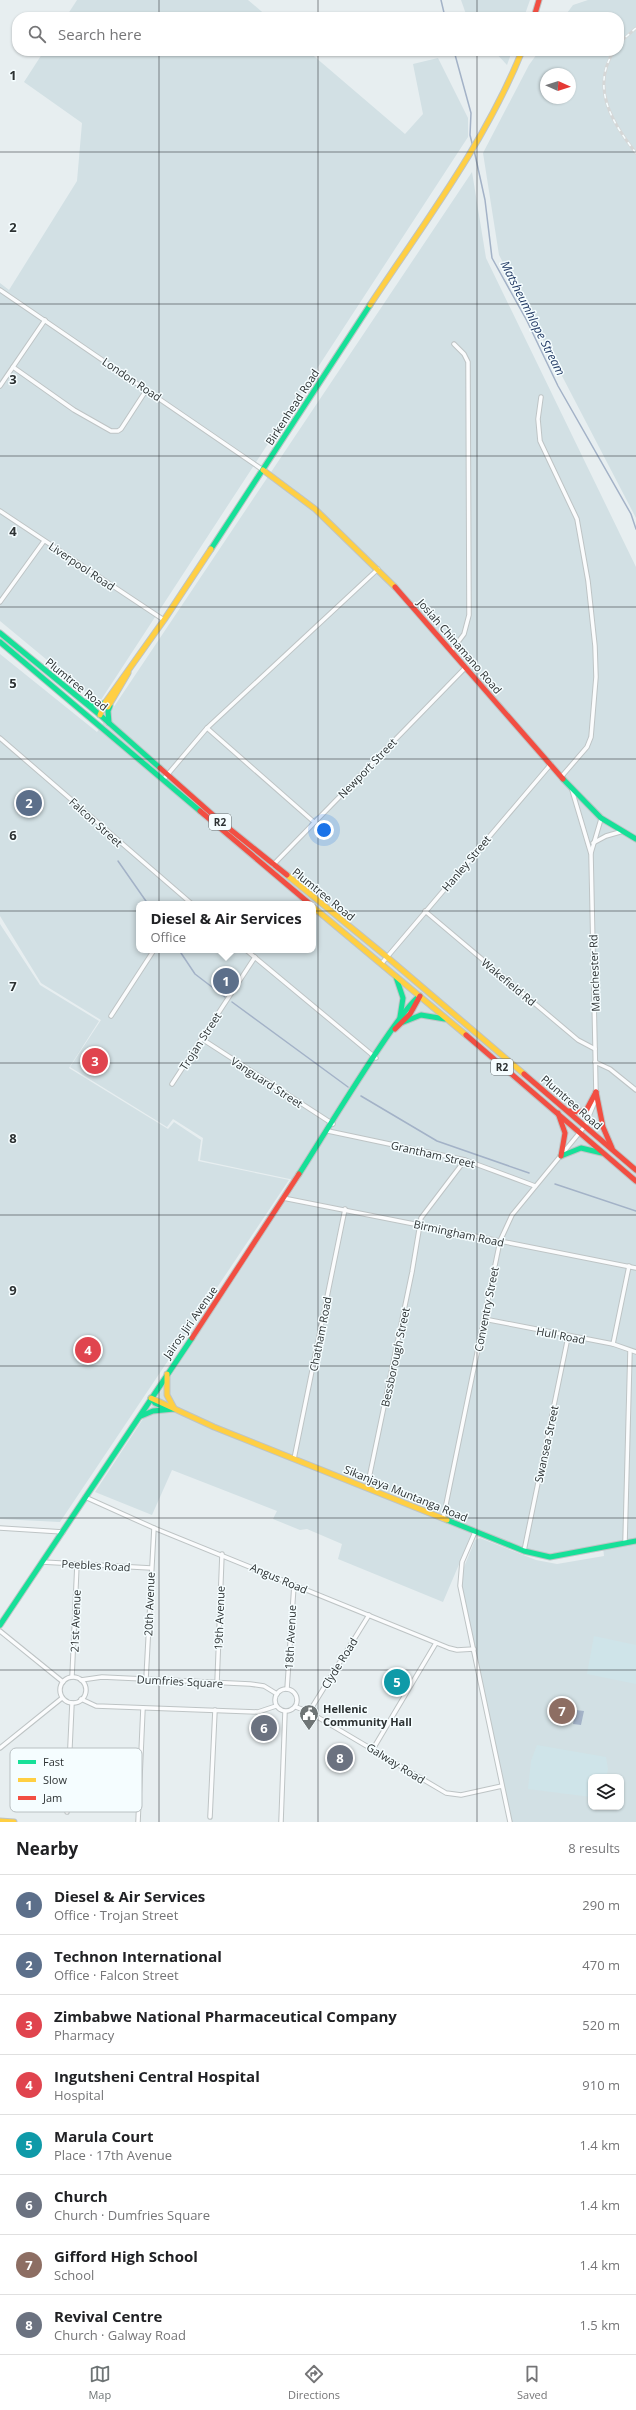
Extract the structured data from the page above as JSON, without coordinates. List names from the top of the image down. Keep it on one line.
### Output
{"streets":{"main road":["Birkenhead Road","Josiah Chinamano Road","Plumtree Road","R2","Jairos Jiri Avenue","Sikanjaya Muntanga Road"],"street":["London Road","Liverpool Road","Newport Street","Falcon Street","Hanley Street","Manchester Rd","Wakefield Rd","Trojan Street","Vanguard Street","Grantham Street","Birmingham Road","Conventry Street","Chatham Road","Hull Road","Bessborough Street","Swansea Street","Peebles Road","Angus Road","20th Avenue","19th Avenue","21st Avenue","18th Avenue","Clyde Road","Dumfries Square","Galway Road"]},"crossings":[["London Road","Birkenhead Road"],["London Road","Josiah Chinamano Road"],["Birkenhead Road","Liverpool Road"],["Birkenhead Road","Josiah Chinamano Road"],["Birkenhead Road","Plumtree Road"],["Josiah Chinamano Road","Newport Street"],["Josiah Chinamano Road","Hanley Street"],["Plumtree Road","Newport Street"],["Plumtree Road","Hanley Street"],["Plumtree Road","Manchester Rd"],["Plumtree Road","Conventry Street"],["Hanley Street","Wakefield Rd"],["Manchester Rd","Wakefield Rd"],["Manchester Rd","Conventry Street"],["Trojan Street","Vanguard Street"],["Vanguard Street","Jairos Jiri Avenue"],["Grantham Street","Conventry Street"],["Grantham Street","Jairos Jiri Avenue"],["Grantham Street","Bessborough Street"],["Birmingham Road","Conventry Street"],["Birmingham Road","Jairos Jiri Avenue"],["Birmingham Road","Chatham Road"],["Birmingham Road","Bessborough Street"],["Conventry Street","Hull Road"],["Conventry Street","Sikanjaya Muntanga Road"],["Jairos Jiri Avenue","Sikanjaya Muntanga Road"],["Jairos Jiri Avenue","Peebles Road"],["Jairos Jiri Avenue","Angus Road"],["Chatham Road","Sikanjaya Muntanga Road"],["Hull Road","Swansea Street"],["Bessborough Street","Sikanjaya Muntanga Road"],["Swansea Street","Sikanjaya Muntanga Road"],["Peebles Road","20th Avenue"],["Peebles Road","21st Avenue"],["Angus Road","20th Avenue"],["Angus Road","19th Avenue"],["Angus Road","18th Avenue"],["Angus Road","Clyde Road"],["20th Avenue","Dumfries Square"],["19th Avenue","Dumfries Square"],["21st Avenue","Dumfries Square"],["18th Avenue","Dumfries Square"],["18th Avenue","Galway Road"],["Clyde Road","Galway Road"],["Dumfries Square","Galway Road"]],"water":["Matsheumhlope Stream"],"places":{"public building":["Hellenic Community Hall"]},"legend":["Fast","Slow","Jam"],"north":"right","page":{"search":"Search here","pins":["2","1","3","4","5","7","6","8"],"popup":["Diesel & Air Services","Office"],"heading":["Nearby","8 results"],"list":[{"mark":"1","name":"Diesel & Air Services","note":"Office · Trojan Street","value":"290 m"},{"mark":"2","name":"Technon International","note":"Office · Falcon Street","value":"470 m"},{"mark":"3","name":"Zimbabwe National Pharmaceutical Company","note":"Pharmacy","value":"520 m"},{"mark":"4","name":"Ingutsheni Central Hospital","note":"Hospital","value":"910 m"},{"mark":"5","name":"Marula Court","note":"Place · 17th Avenue","value":"1.4 km"},{"mark":"6","name":"Church","note":"Church · Dumfries Square","value":"1.4 km"},{"mark":"7","name":"Gifford High School","note":"School","value":"1.4 km"},{"mark":"8","name":"Revival Centre","note":"Church · Galway Road","value":"1.5 km"}],"nav":["Map","Directions","Saved"]},"grid":{"rows":["1","2","3","4","5","6","7","8","9"]}}
